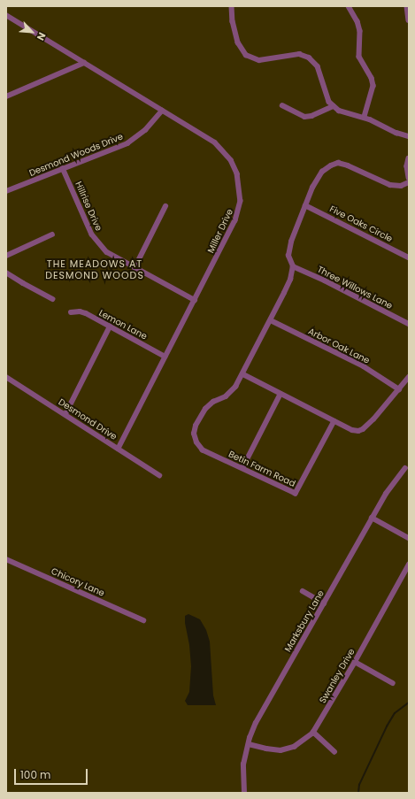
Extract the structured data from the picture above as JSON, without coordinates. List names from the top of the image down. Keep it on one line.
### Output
{"streets":{"street":["Desmond Woods Drive","Hillrise Drive","Five Oaks Circle","Miller Drive","Three Willows Lane","Lemon Lane","Arbor Oak Lane","Desmond Drive","Betin Farm Road","Chicory Lane","Marksbury Lane","Swanley Drive"]},"crossings":[["Desmond Woods Drive","Hillrise Drive"],["Desmond Woods Drive","Miller Drive"],["Hillrise Drive","Miller Drive"],["Miller Drive","Lemon Lane"],["Miller Drive","Desmond Drive"],["Three Willows Lane","Betin Farm Road"],["Arbor Oak Lane","Betin Farm Road"],["Marksbury Lane","Swanley Drive"]],"districts":["THE MEADOWS AT DESMOND WOODS"],"scale_bar":"100 m","north":"bottom right"}
